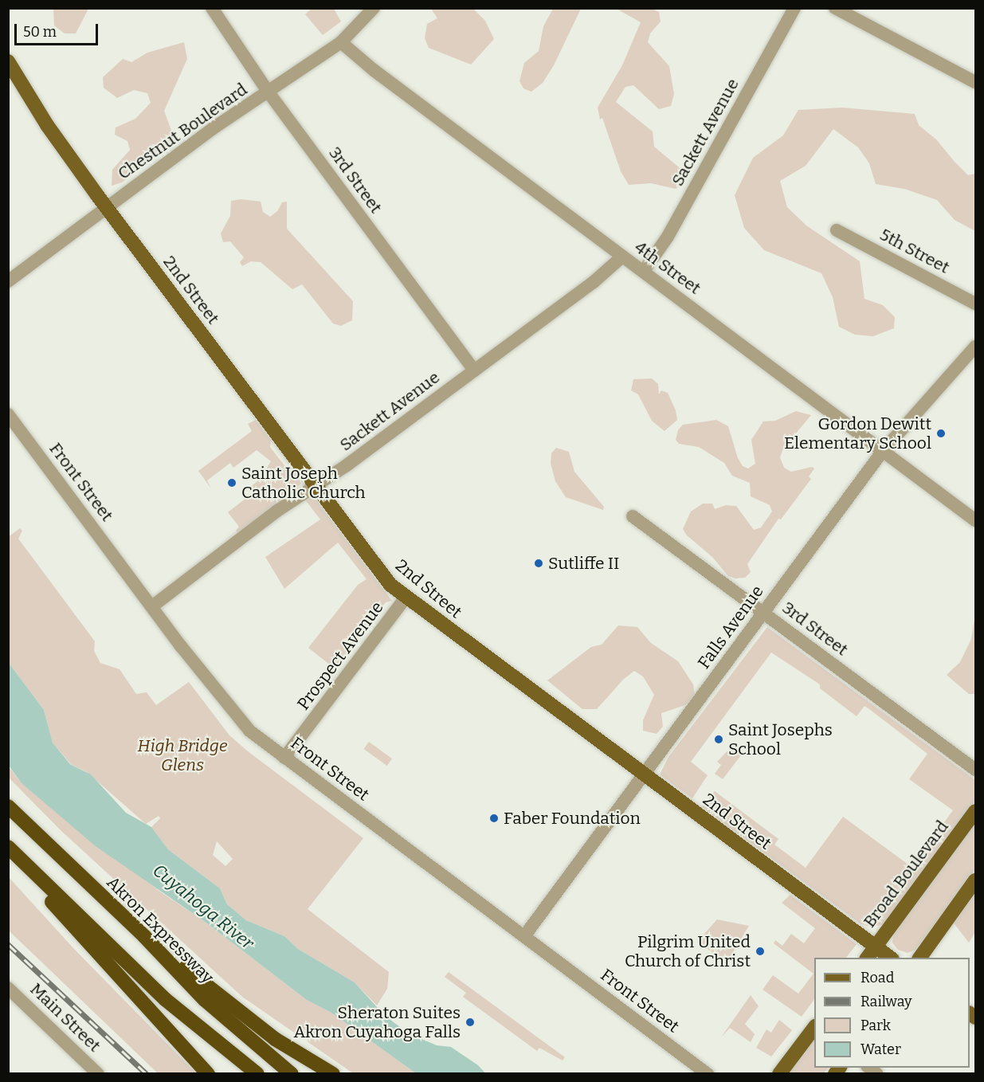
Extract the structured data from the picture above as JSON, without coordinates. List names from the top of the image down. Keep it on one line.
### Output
{"streets":{"highway":["Akron Expressway"],"main road":["2nd Street","Broad Boulevard"],"street":["Chestnut Boulevard","Sackett Avenue","3rd Street","5th Street","4th Street","Front Street","Falls Avenue","Prospect Avenue","Main Street"]},"crossings":[["Chestnut Boulevard","3rd Street"],["Chestnut Boulevard","4th Street"],["Chestnut Boulevard","2nd Street"],["Sackett Avenue","3rd Street"],["Sackett Avenue","4th Street"],["Sackett Avenue","2nd Street"],["Sackett Avenue","Front Street"],["3rd Street","Falls Avenue"],["4th Street","Falls Avenue"],["2nd Street","Falls Avenue"],["2nd Street","Prospect Avenue"],["2nd Street","Broad Boulevard"],["Front Street","Falls Avenue"],["Front Street","Prospect Avenue"]],"water":["Cuyahoga River"],"parks":["High Bridge Glens"],"places":["Gordon Dewitt Elementary School","Saint Joseph Catholic Church","Sutliffe II","Saint Josephs School","Faber Foundation","Pilgrim United Church of Christ","Sheraton Suites Akron Cuyahoga Falls"],"legend":["Road","Railway","Park","Water"],"scale_bar":"50 m"}
